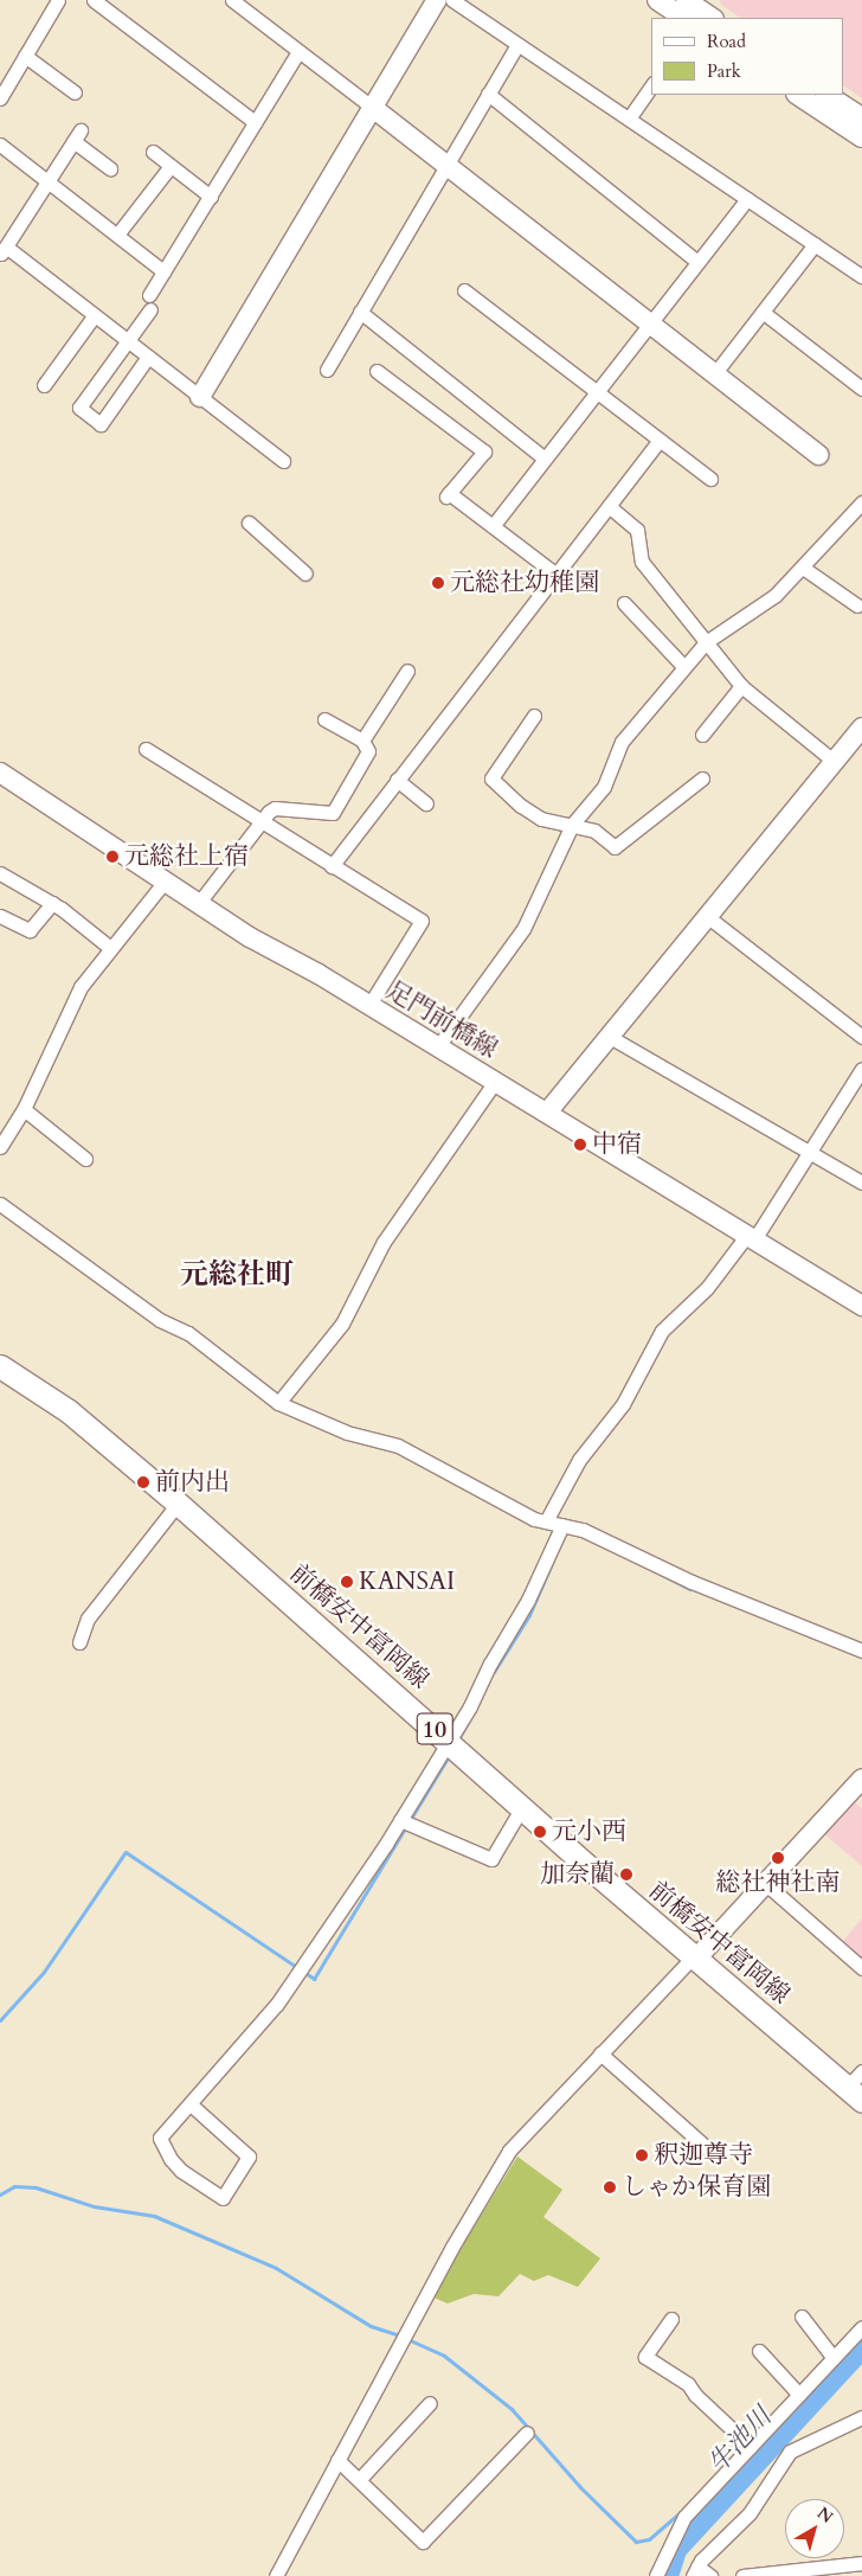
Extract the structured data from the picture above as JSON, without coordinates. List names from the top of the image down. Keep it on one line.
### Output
{"streets":{"main road":["前橋安中富岡線","10"],"street":["足門前橋線"]},"districts":["元総社町"],"water":["牛池川"],"places":["元総社幼稚園","元総社上宿","中宿","前内出","KANSAI","元小西","総社神社南","加奈藺","釈迦尊寺","しゃか保育園"],"legend":["Road","Park"],"north":"top right"}
